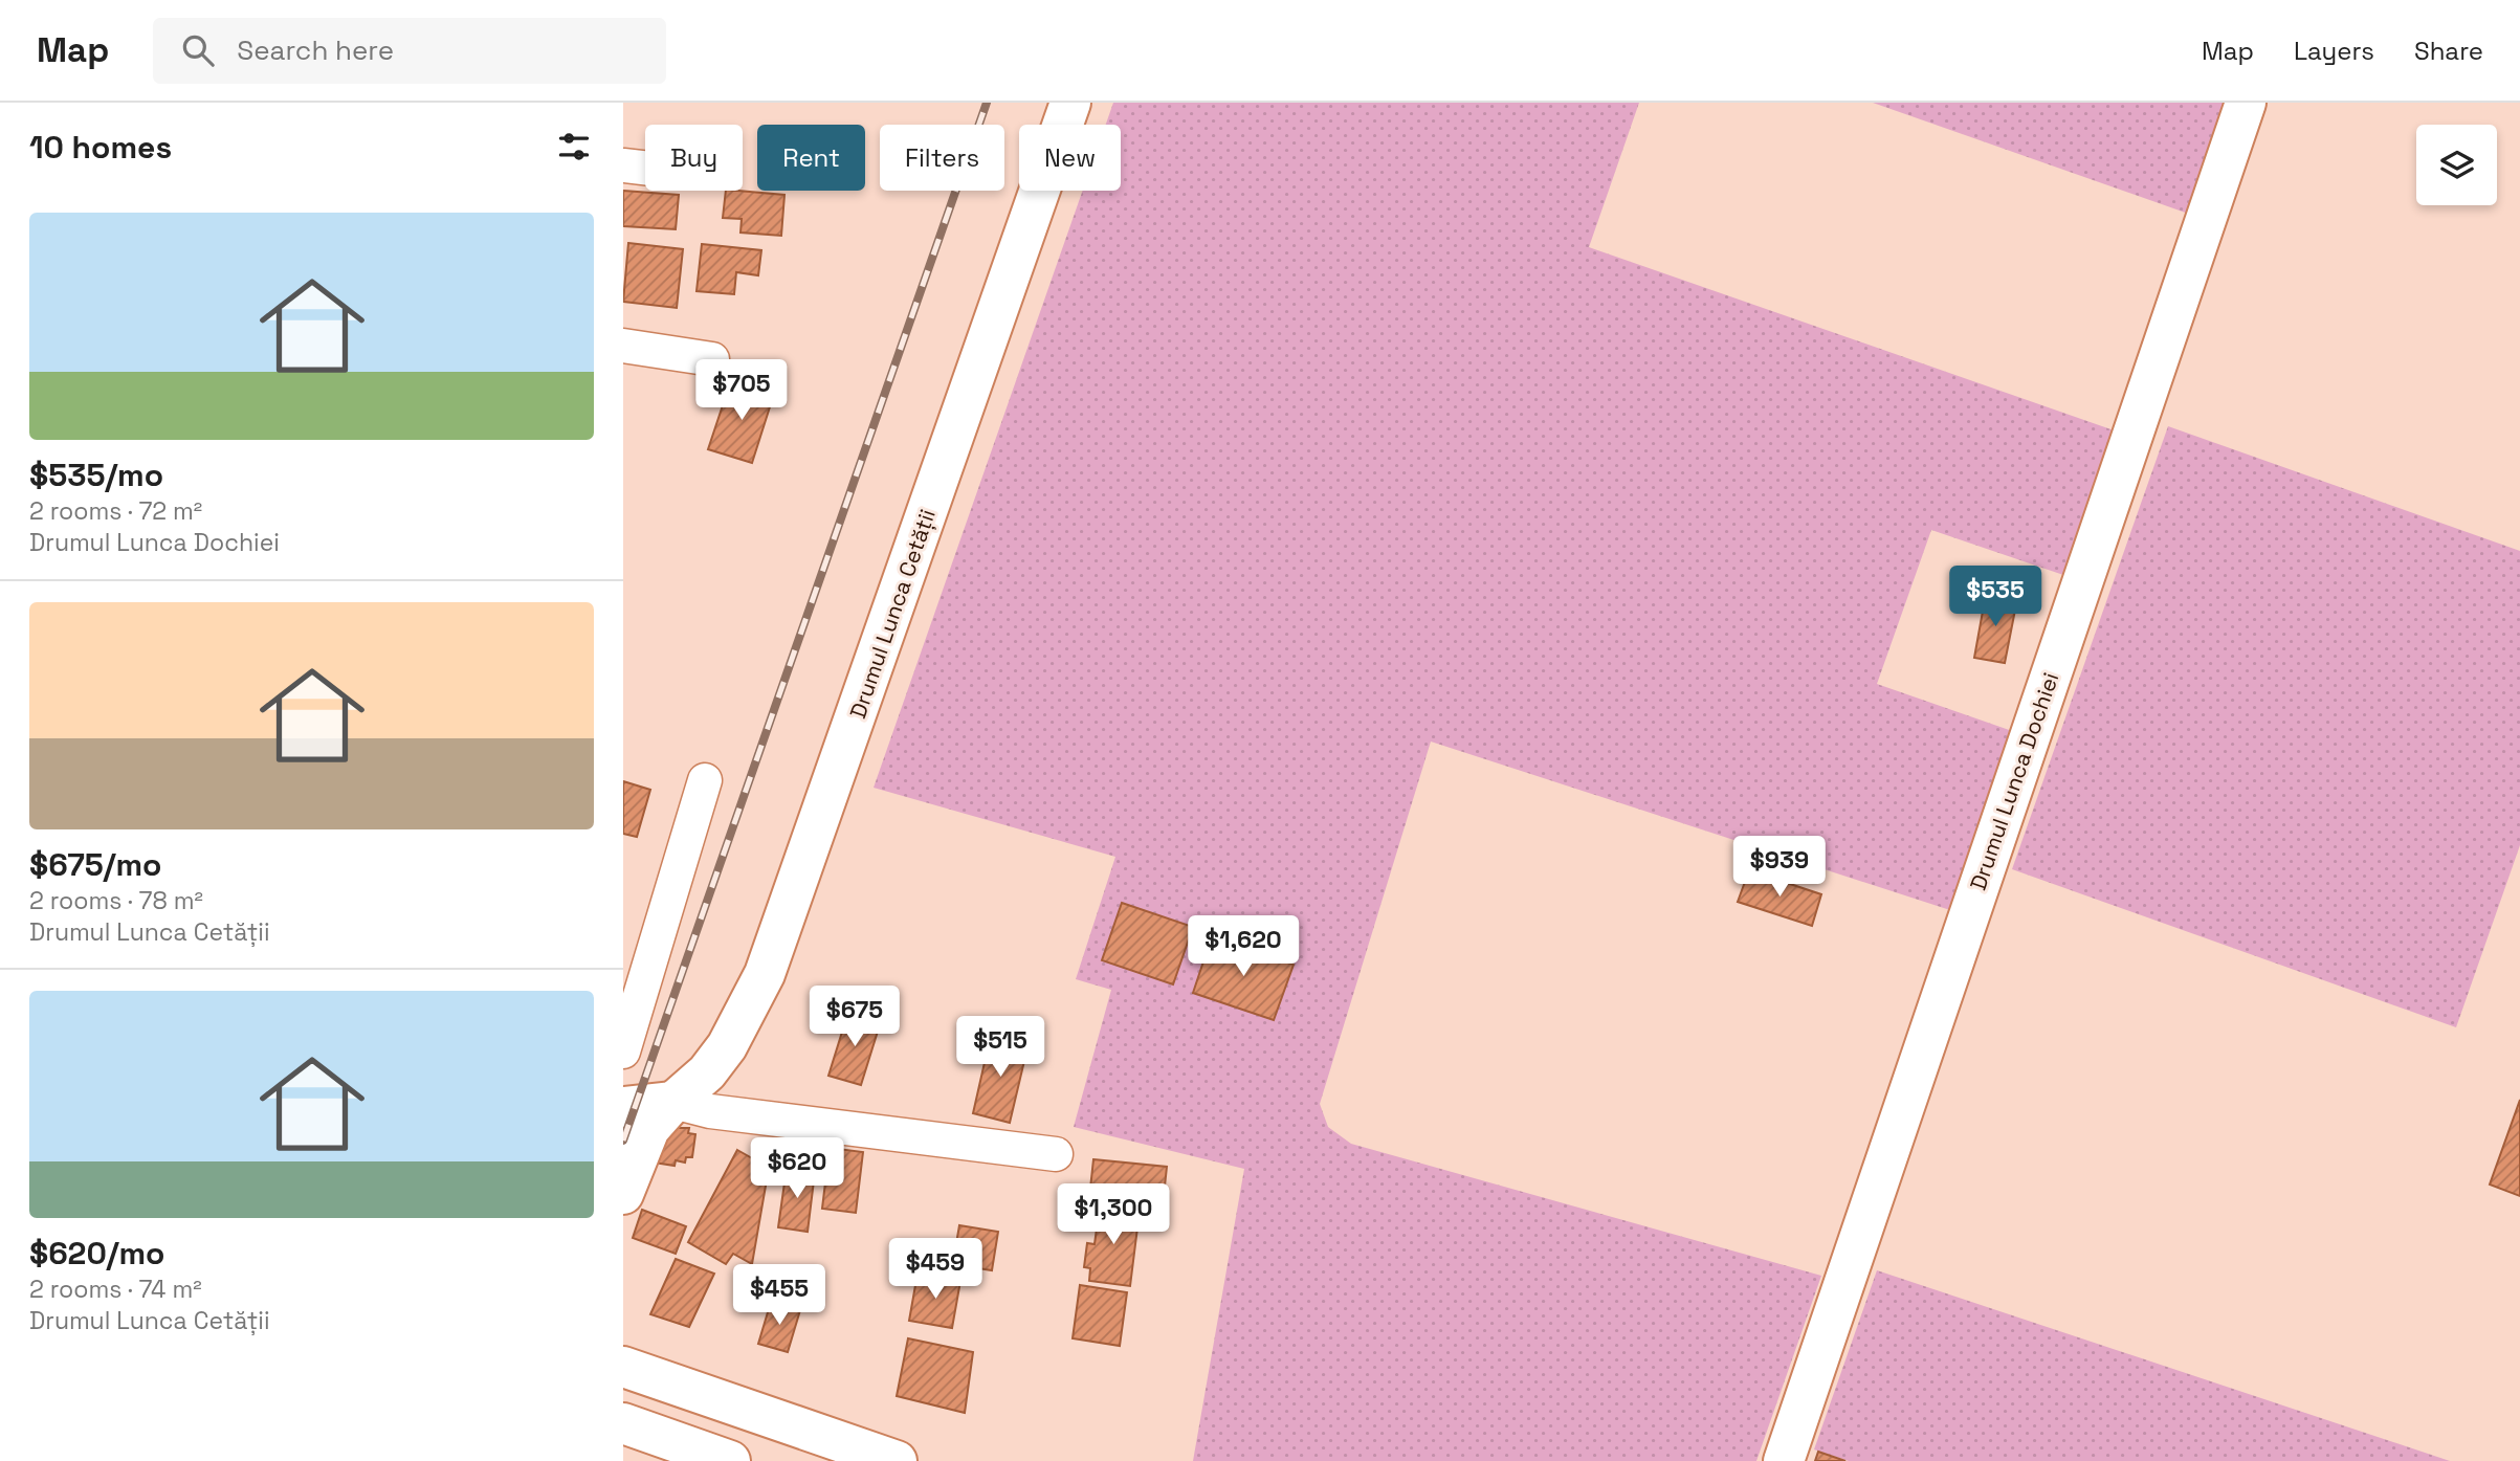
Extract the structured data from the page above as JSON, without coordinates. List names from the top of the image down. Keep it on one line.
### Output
{"streets":{"street":["Drumul Lunca Cetății","Drumul Lunca Dochiei"]},"page":{"header":"Map","search":"Search here","nav":["Map","Layers","Share"],"heading":"10 homes","chip":["Buy","Rent","Filters","New"],"list":[{"name":"$535/mo","note":"2 rooms · 72 m² · Drumul Lunca Dochiei"},{"name":"$675/mo","note":"2 rooms · 78 m² · Drumul Lunca Cetății"},{"name":"$620/mo","note":"2 rooms · 74 m² · Drumul Lunca Cetății"}],"price":["$705","$535","$939","$1,620","$675","$515","$620","$1,300","$459","$455"]}}
